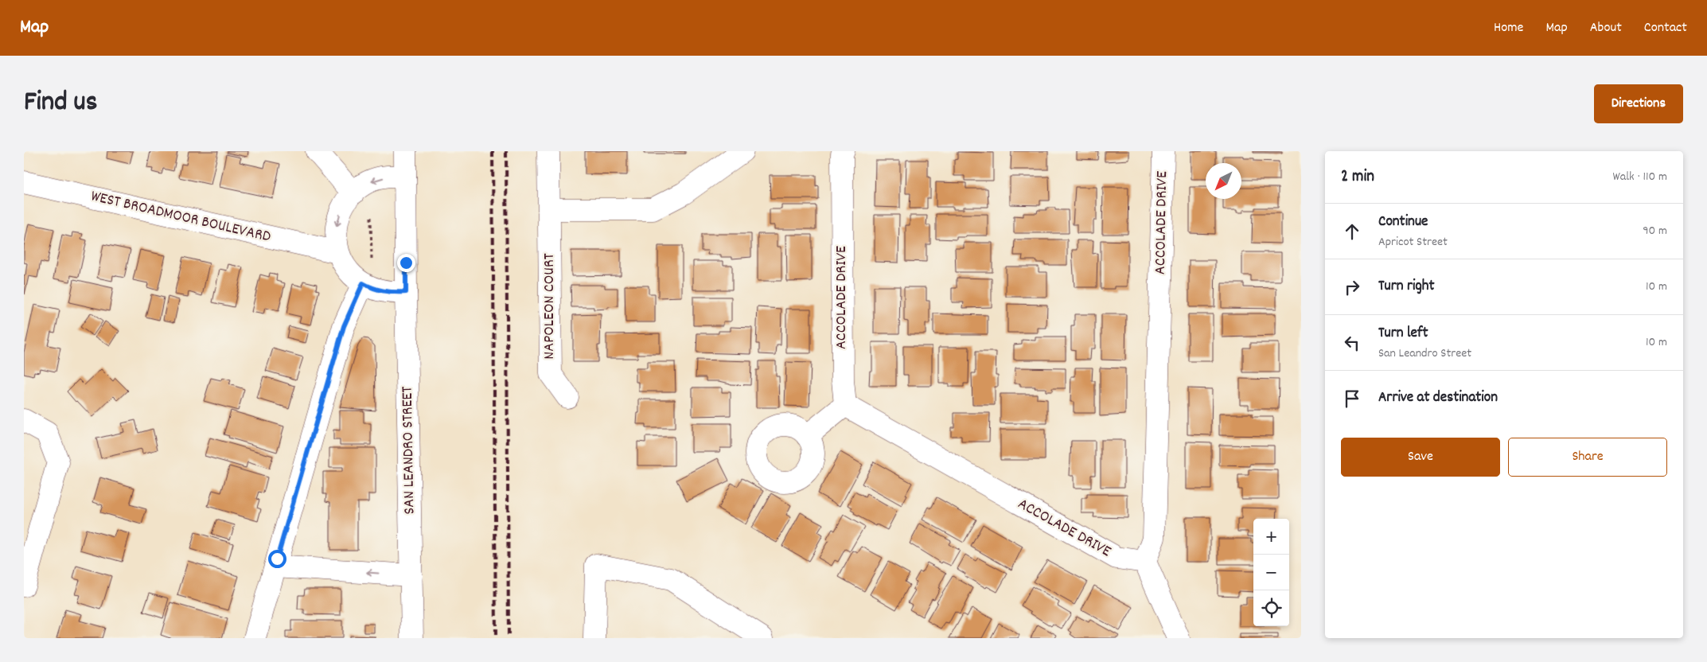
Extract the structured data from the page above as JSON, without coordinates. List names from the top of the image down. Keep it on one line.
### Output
{"streets":{"street":["WEST BROADMOOR BOULEVARD","ACCOLADE DRIVE","NAPOLEON COURT","SAN LEANDRO STREET"]},"north":"bottom left","page":{"header":"Map","nav":["Home","Map","About","Contact"],"title":"Find us","buttons":["Directions",["Save","Share"]],"heading":["2 min","Walk · 110 m"],"list":[["Continue","Apricot Street","90 m"],["Turn right","10 m"],["Turn left","San Leandro Street","10 m"],"Arrive at destination"],"map_buttons":["+","−"]}}
